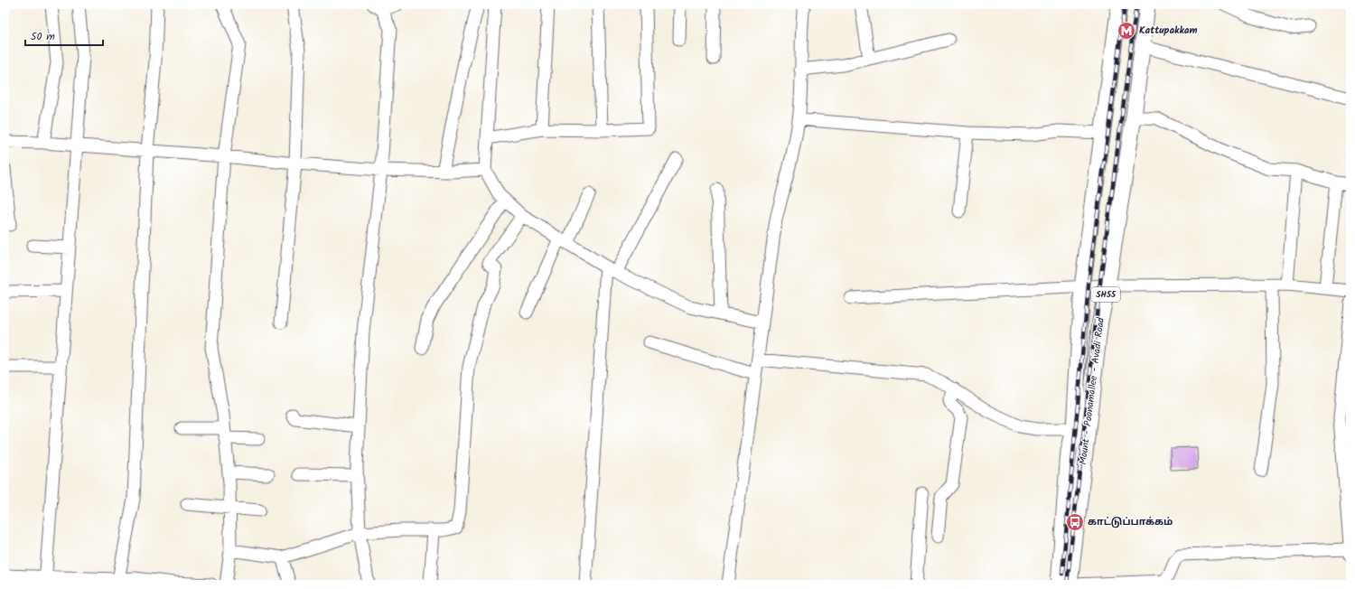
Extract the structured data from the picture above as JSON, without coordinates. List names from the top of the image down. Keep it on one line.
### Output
{"streets":{"main road":["SH55","Mount - Poonamallee - Avadi Road"]},"places":{"metro station":["Kattupakkam"],"bus stop":["காட்டுப்பாக்கம்"]},"scale_bar":"50 m"}
